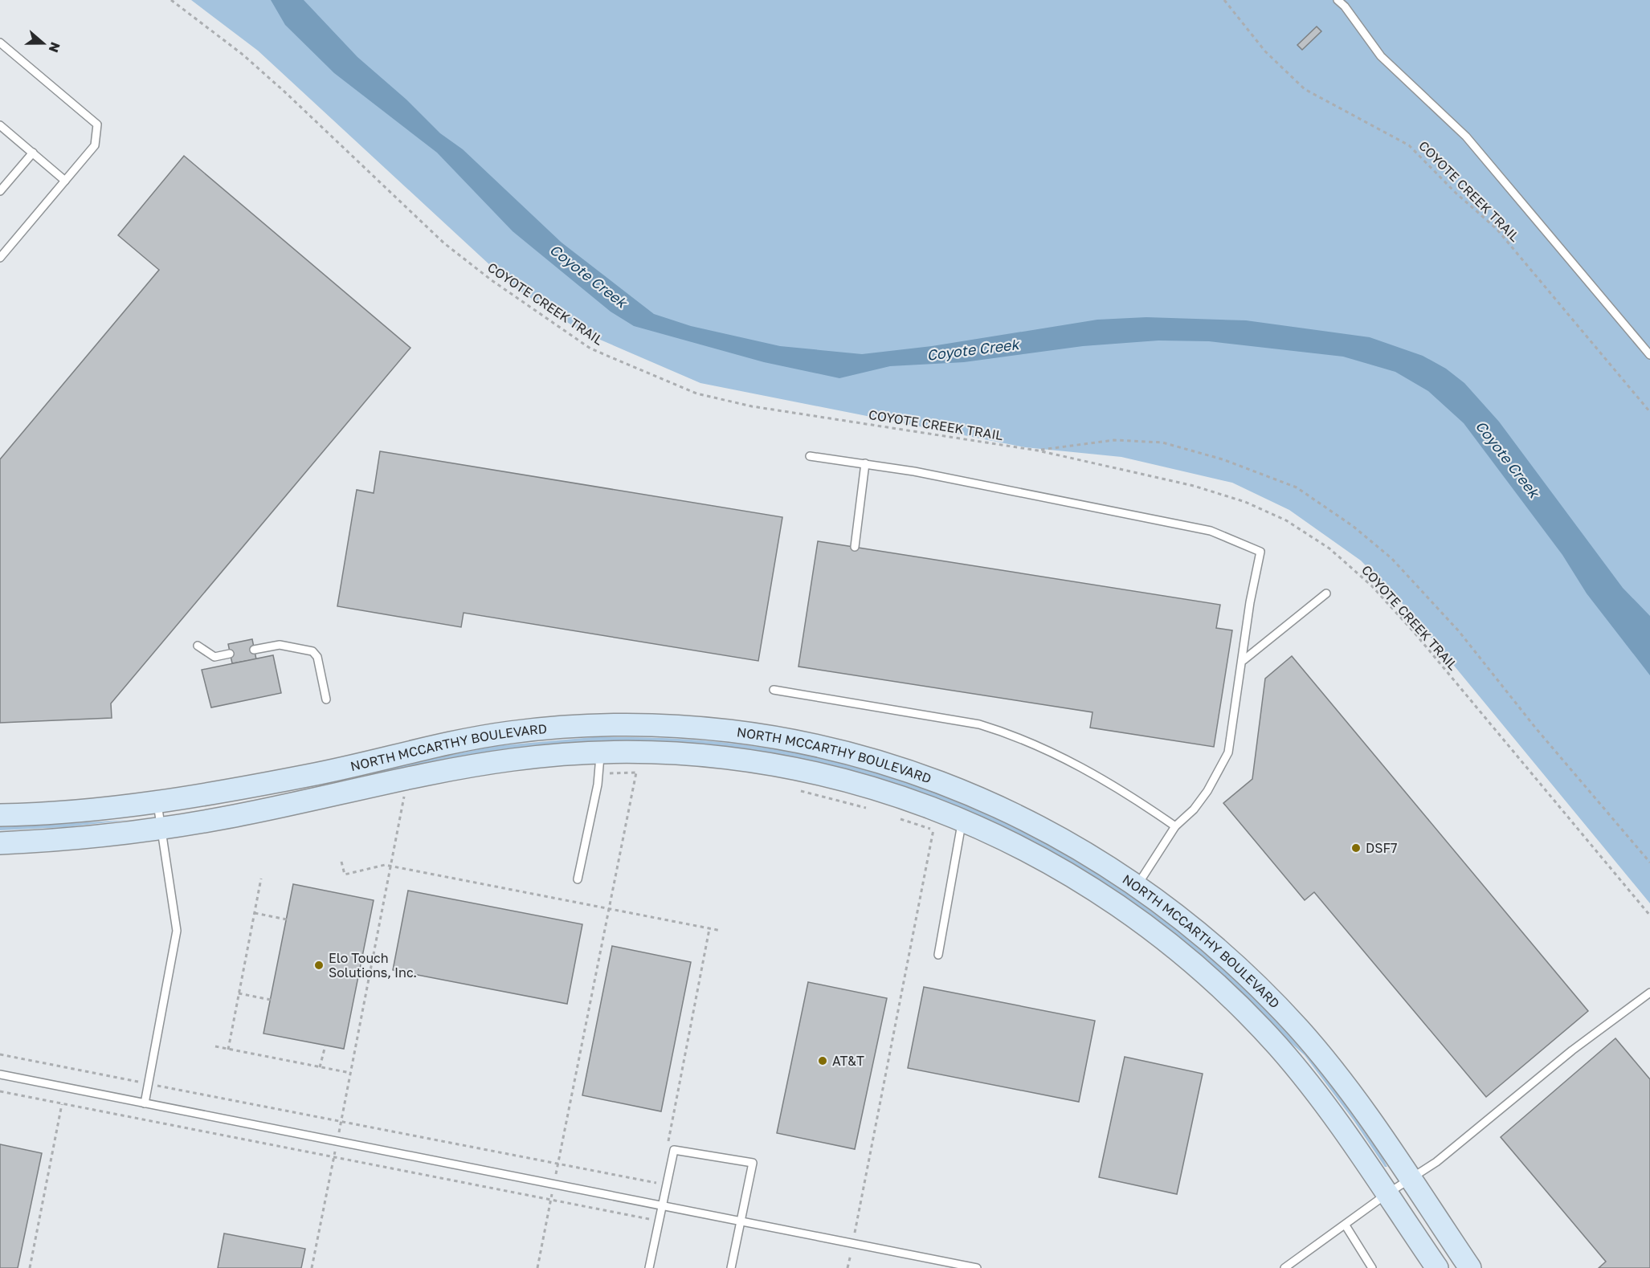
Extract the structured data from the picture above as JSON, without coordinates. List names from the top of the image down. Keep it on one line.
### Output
{"streets":{"main road":["NORTH MCCARTHY BOULEVARD"],"path":["COYOTE CREEK TRAIL"]},"water":["Coyote Creek"],"places":["DSF7","Elo Touch Solutions, Inc.","AT&T"],"north":"right"}
